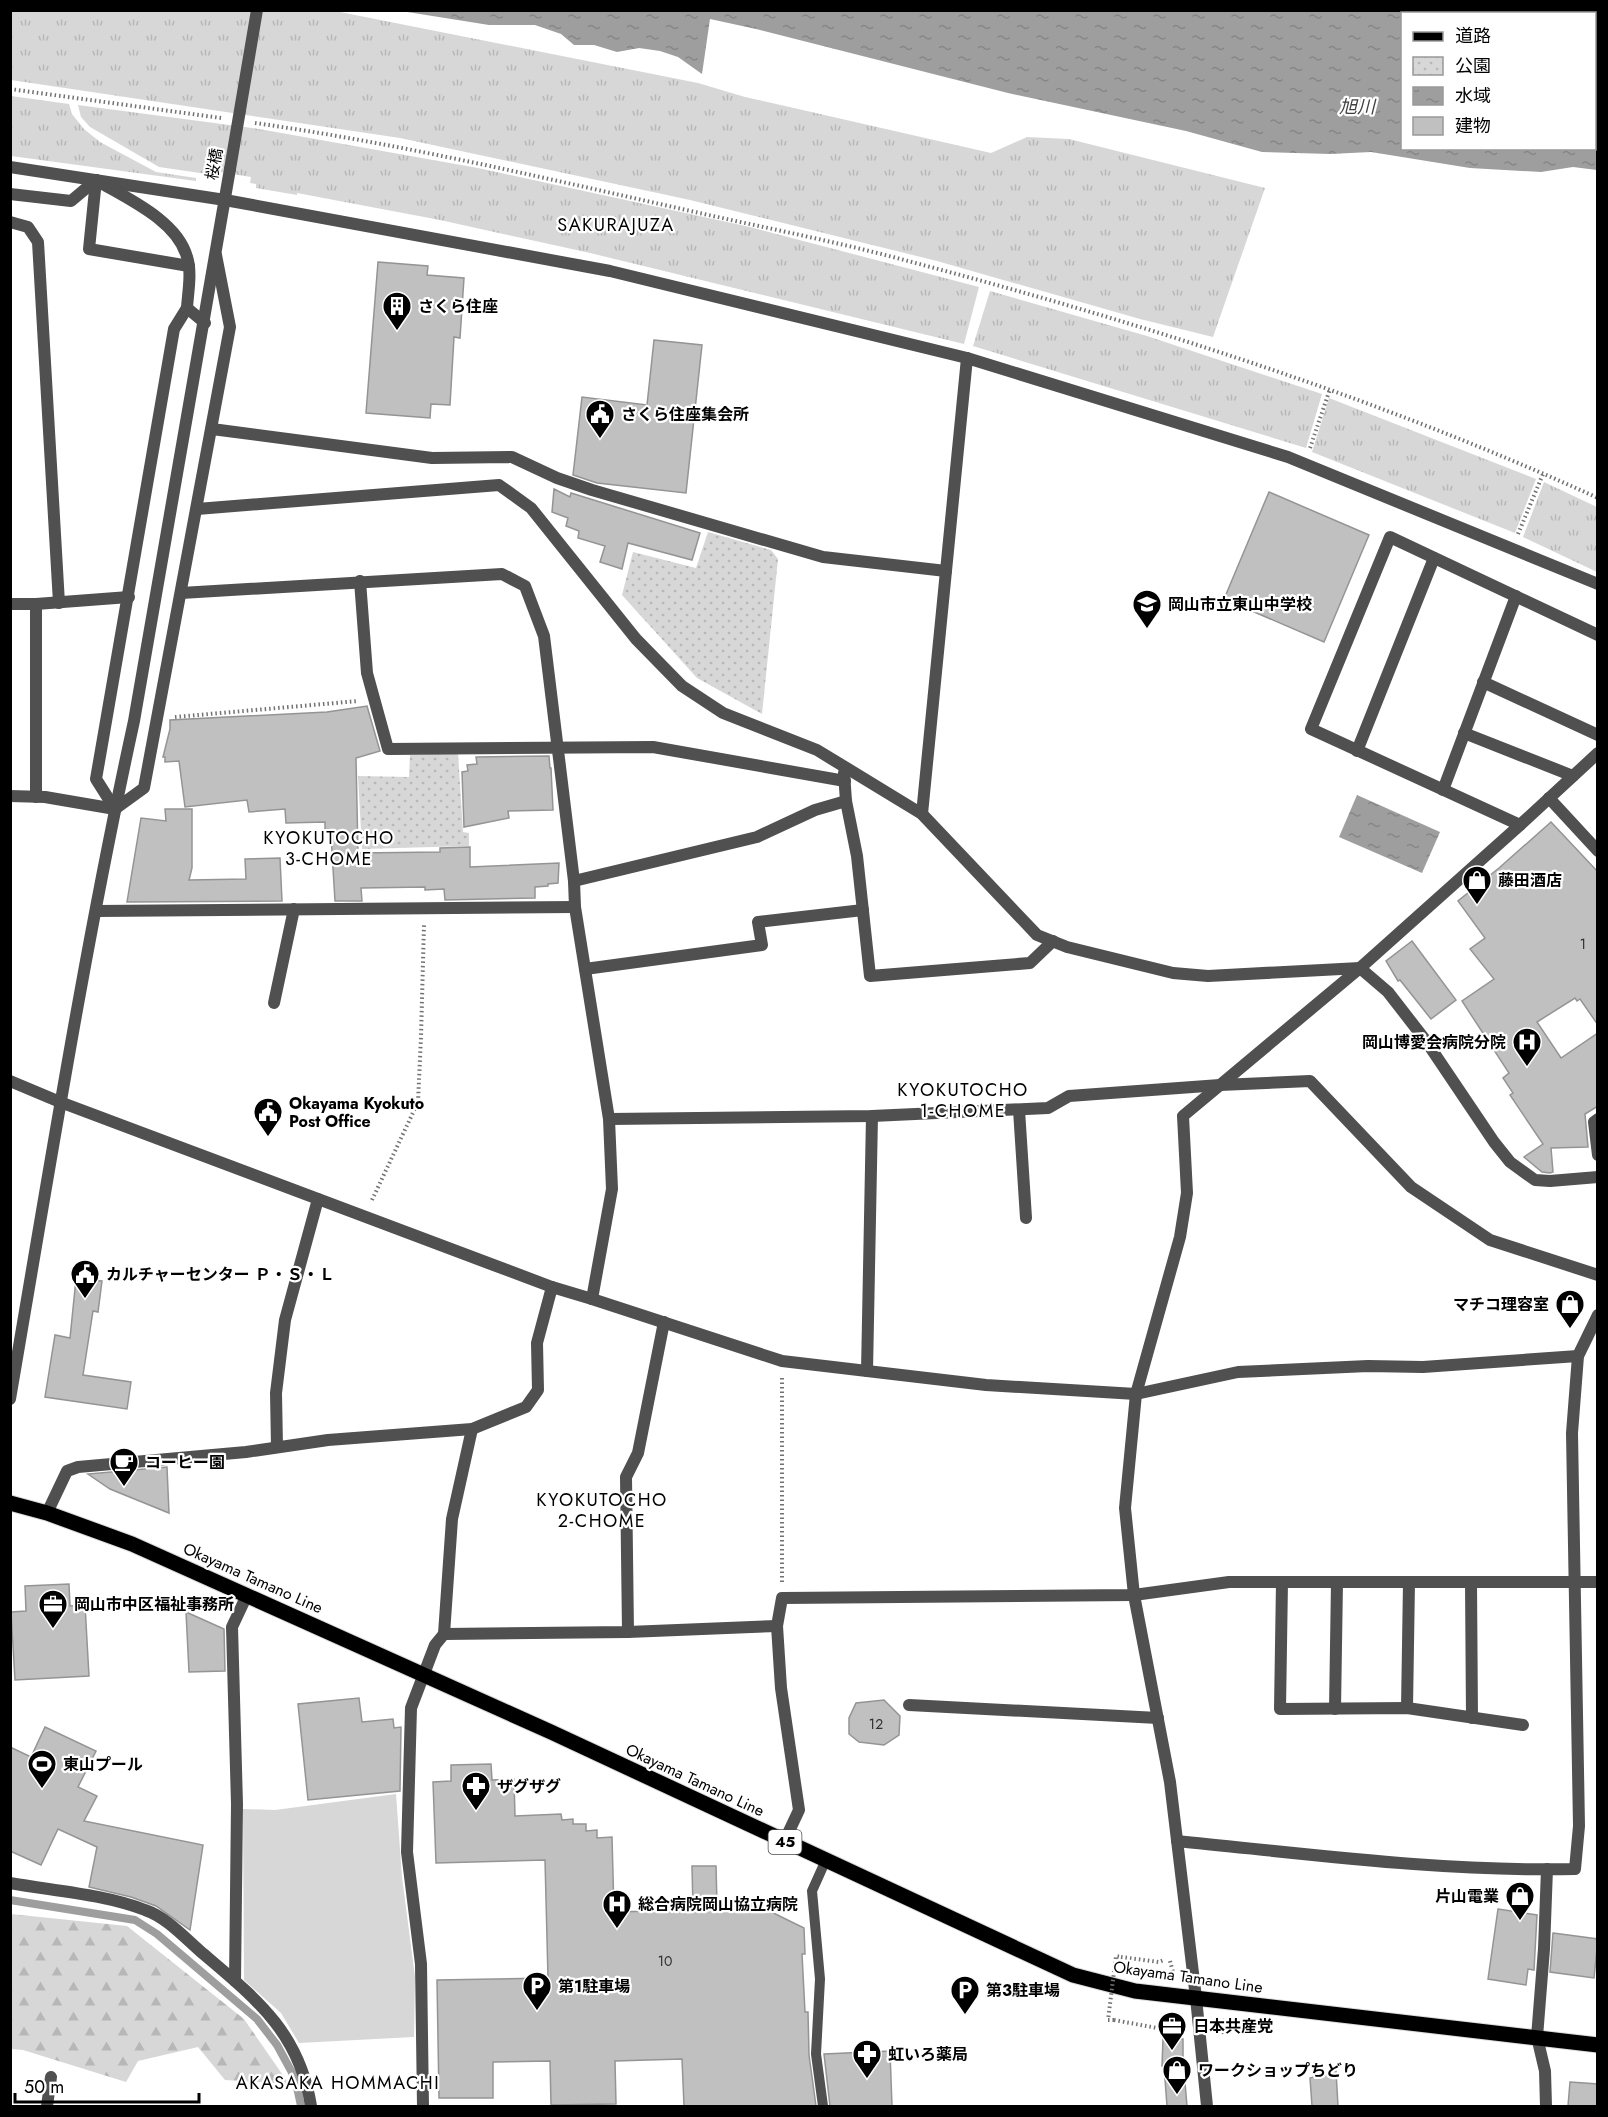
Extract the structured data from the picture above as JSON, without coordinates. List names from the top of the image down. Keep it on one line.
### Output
{"streets":{"main road":["Okayama Tamano Line","45"],"street":["桜橋"]},"districts":["SAKURAJUZA","KYOKUTOCHO 3-CHOME","KYOKUTOCHO 1-CHOME","KYOKUTOCHO 2-CHOME","AKASAKA HOMMACHI"],"water":["旭川"],"places":{"building":["さくら住座"],"public building":["さくら住座集会所","Okayama Kyokuto Post Office","カルチャーセンター Ｐ・Ｓ・Ｌ"],"school or university":["岡山市立東山中学校"],"shop":["藤田酒店","マチコ理容室","片山電業","ワークショップちどり"],"hospital":["岡山博愛会病院分院","総合病院岡山協立病院"],"cafe":["コーヒー園"],"office":["岡山市中区福祉事務所","日本共産党"],"sports":["東山プール"],"pharmacy":["ザグザグ","虹いろ薬局"],"parking":["第1駐車場","第3駐車場"]},"house_numbers":["1","12","10"],"legend":["道路","公園","水域","建物"],"scale_bar":"50 m"}
